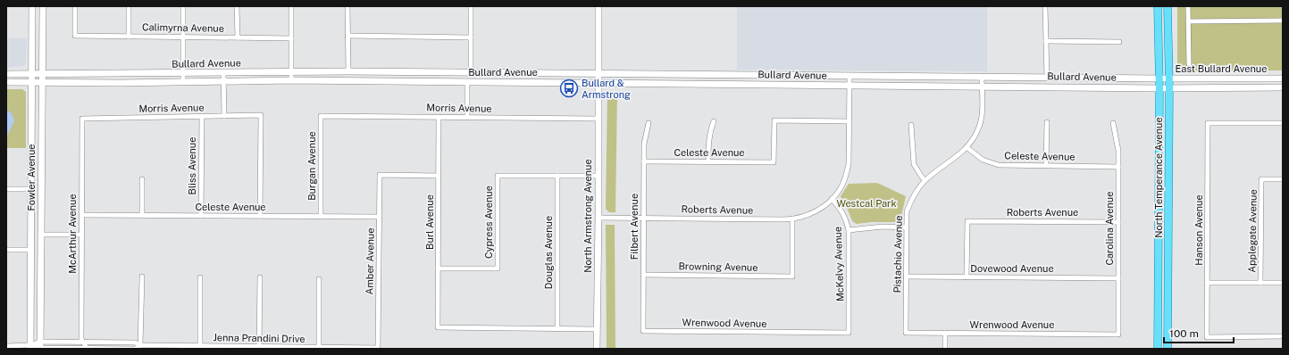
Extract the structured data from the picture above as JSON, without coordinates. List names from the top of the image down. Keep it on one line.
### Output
{"streets":{"main road":["Bullard Avenue","East Bullard Avenue","Fowler Avenue","North Temperance Avenue","North Armstrong Avenue"],"street":["Calimyrna Avenue","Morris Avenue","Celeste Avenue","Bliss Avenue","Burgan Avenue","Roberts Avenue","Burl Avenue","Cypress Avenue","Filbert Avenue","Carolina Avenue","Hanson Avenue","Applegate Avenue","McArthur Avenue","Douglas Avenue","Pistachio Avenue","Amber Avenue","McKelvy Avenue","Browning Avenue","Dovewood Avenue","Wrenwood Avenue","Jenna Prandini Drive"]},"crossings":[["Bullard Avenue","East Bullard Avenue"],["Bullard Avenue","Fowler Avenue"],["Bullard Avenue","North Temperance Avenue"],["Bullard Avenue","North Armstrong Avenue"],["Bullard Avenue","Pistachio Avenue"],["East Bullard Avenue","North Temperance Avenue"],["Morris Avenue","Celeste Avenue"],["Morris Avenue","Bliss Avenue"],["Morris Avenue","Burgan Avenue"],["Morris Avenue","North Armstrong Avenue"],["Morris Avenue","Burl Avenue"],["Morris Avenue","McArthur Avenue"],["Celeste Avenue","Bliss Avenue"],["Celeste Avenue","Burgan Avenue"],["Celeste Avenue","Filbert Avenue"],["Celeste Avenue","Carolina Avenue"],["Celeste Avenue","McArthur Avenue"],["Celeste Avenue","Pistachio Avenue"],["Celeste Avenue","Amber Avenue"],["Fowler Avenue","Jenna Prandini Drive"],["Roberts Avenue","North Armstrong Avenue"],["Roberts Avenue","Filbert Avenue"],["Roberts Avenue","Carolina Avenue"],["Roberts Avenue","McKelvy Avenue"],["Roberts Avenue","Browning Avenue"],["Roberts Avenue","Dovewood Avenue"],["Burl Avenue","Cypress Avenue"],["Burl Avenue","Douglas Avenue"],["Burl Avenue","Amber Avenue"],["Cypress Avenue","Douglas Avenue"],["Filbert Avenue","Browning Avenue"],["Filbert Avenue","Wrenwood Avenue"],["Carolina Avenue","Dovewood Avenue"],["Carolina Avenue","Wrenwood Avenue"],["McArthur Avenue","Jenna Prandini Drive"],["Pistachio Avenue","Dovewood Avenue"],["Pistachio Avenue","Wrenwood Avenue"],["Amber Avenue","Jenna Prandini Drive"],["McKelvy Avenue","Wrenwood Avenue"]],"parks":["Westcal Park"],"places":{"bus stop":["Bullard & Armstrong"]},"scale_bar":"100 m"}
